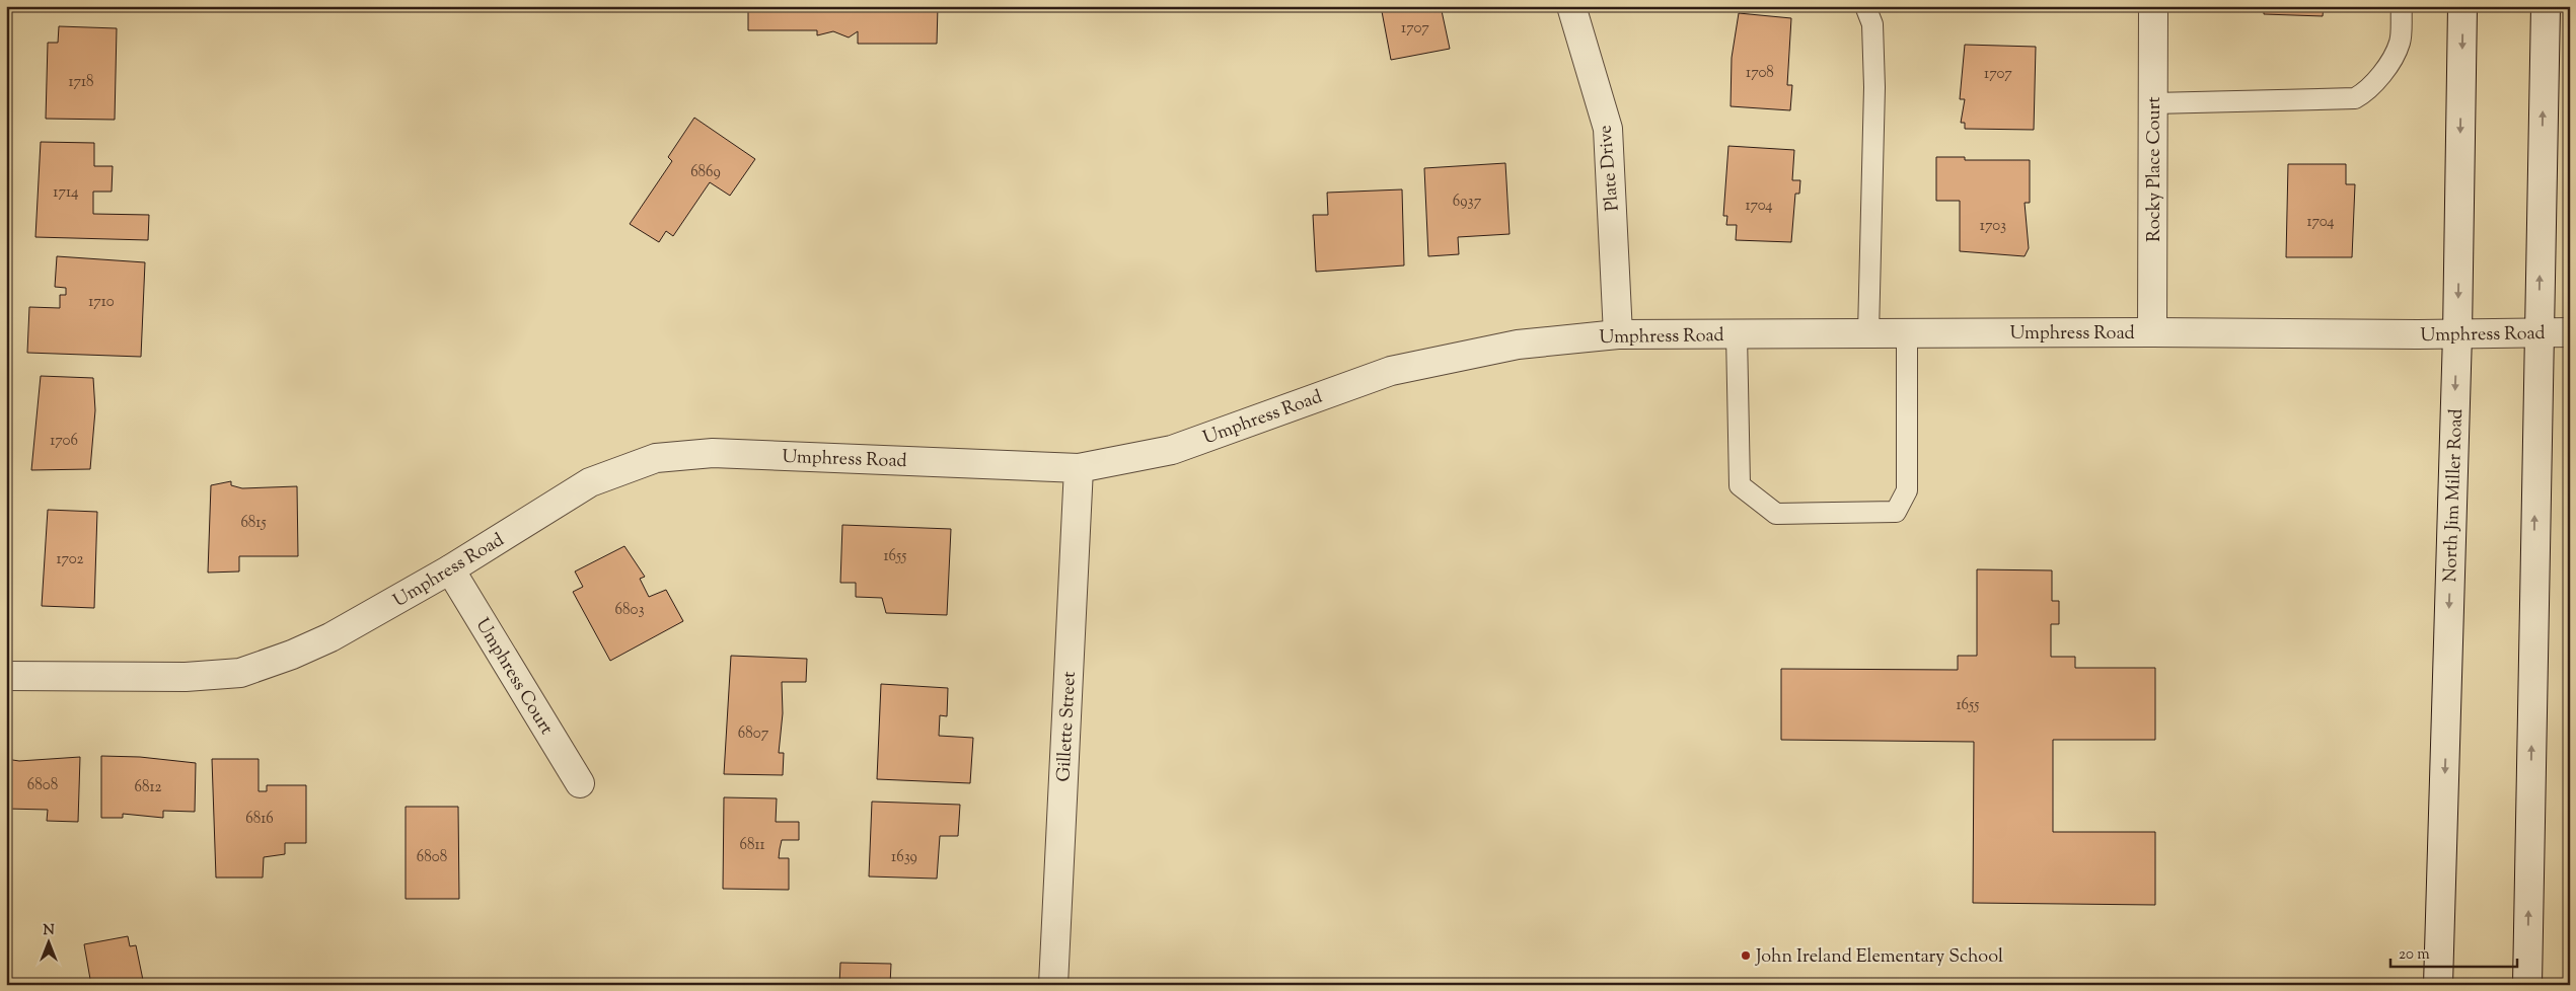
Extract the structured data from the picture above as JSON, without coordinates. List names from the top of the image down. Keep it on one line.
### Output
{"streets":{"street":["Plate Drive","Rocky Place Court","Umphress Road","North Jim Miller Road","Umphress Court","Gillette Street"]},"crossings":[["Plate Drive","Umphress Road"],["Rocky Place Court","Umphress Road"],["Umphress Road","North Jim Miller Road"],["Umphress Road","Umphress Court"],["Umphress Road","Gillette Street"]],"places":["John Ireland Elementary School"],"house_numbers":["1707","1708","1707","1718","6869","1714","6937","1704","1704","1703","1710","1706","6815","1655","1702","6803","1655","6807","6808","6812","6816","6811","6808","1639"],"scale_bar":"20 m","north":"top"}
